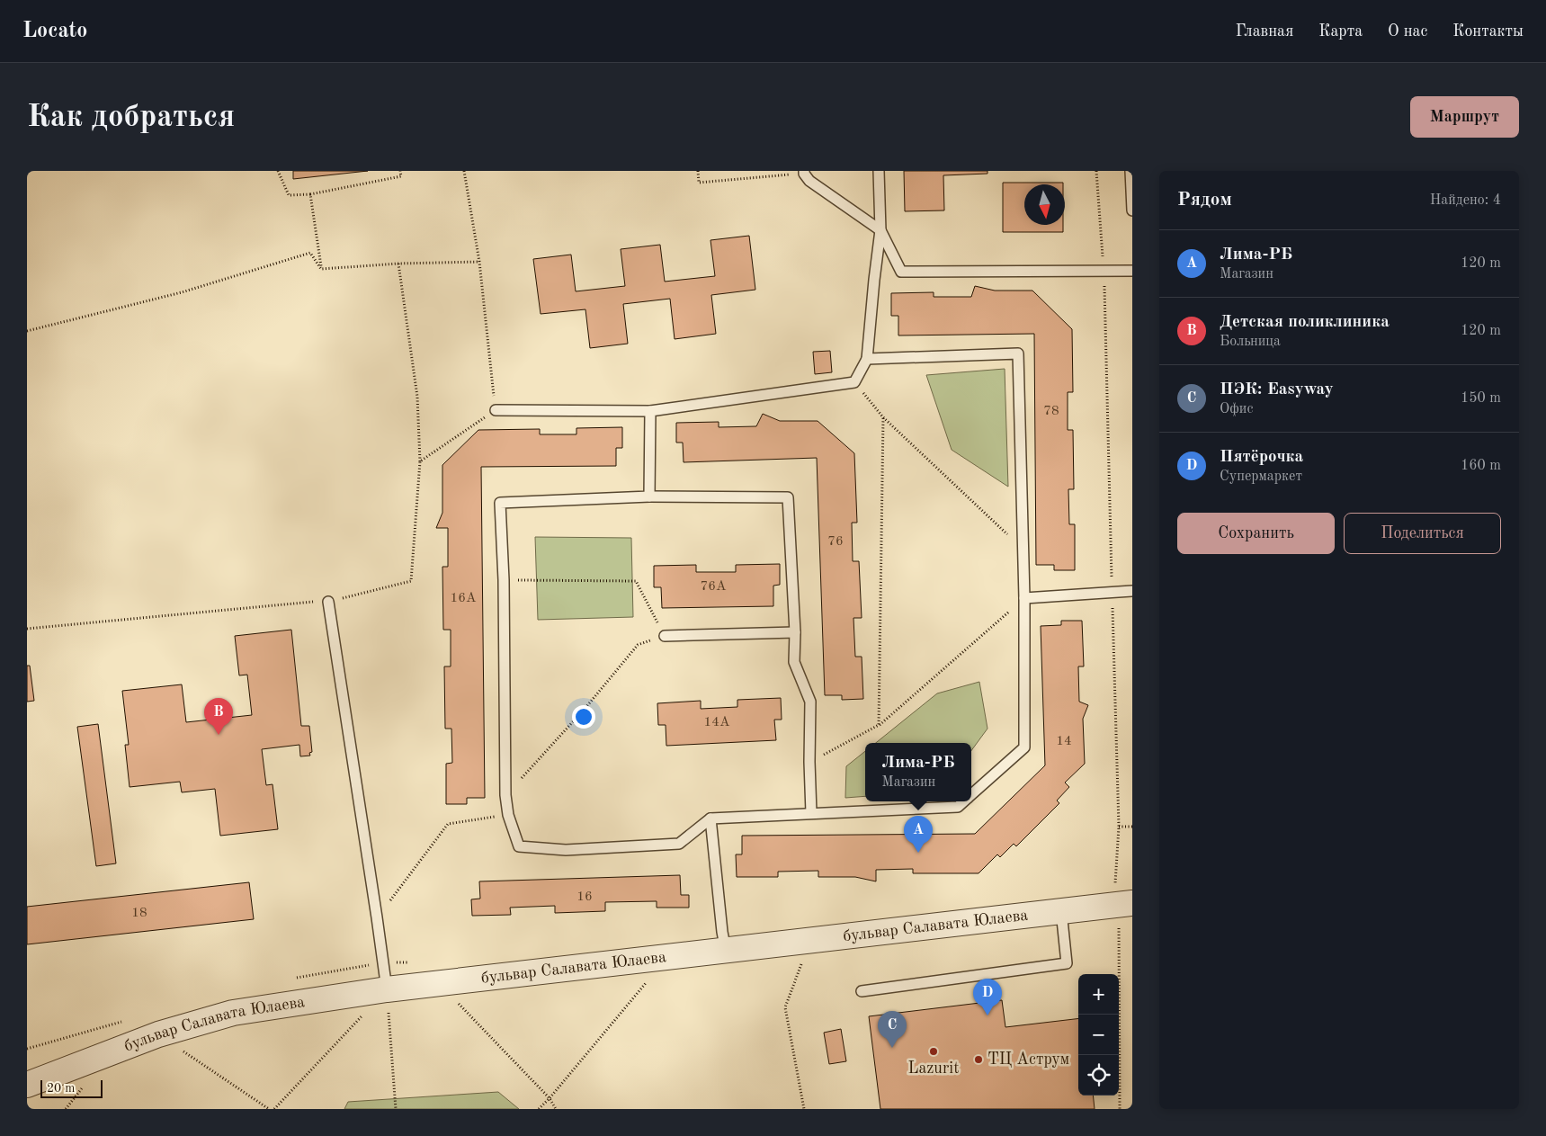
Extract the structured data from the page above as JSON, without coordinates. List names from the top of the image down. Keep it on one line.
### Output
{"streets":{"street":["бульвар Салавата Юлаева"]},"places":["Lazurit","ТЦ Аструм"],"house_numbers":["78","76","76А","16А","14А","14","16","18"],"scale_bar":"20 m","north":"bottom","page":{"header":"Locato","nav":["Главная","Карта","О нас","Контакты"],"buttons":["Маршрут",["Сохранить","Поделиться"]],"title":"Как добраться","heading":["Рядом","Найдено: 4"],"list":[{"mark":"A","name":"Лима-РБ","note":"Магазин","value":"120 m"},{"mark":"B","name":"Детская поликлиника","note":"Больница","value":"120 m"},{"mark":"C","name":"ПЭК: Easyway","note":"Офис","value":"150 m"},{"mark":"D","name":"Пятёрочка","note":"Супермаркет","value":"160 m"}],"pins":["B","A","D","C"],"popup":["Лима-РБ","Магазин"],"map_buttons":["+","−"],"scale":"20 m"}}
